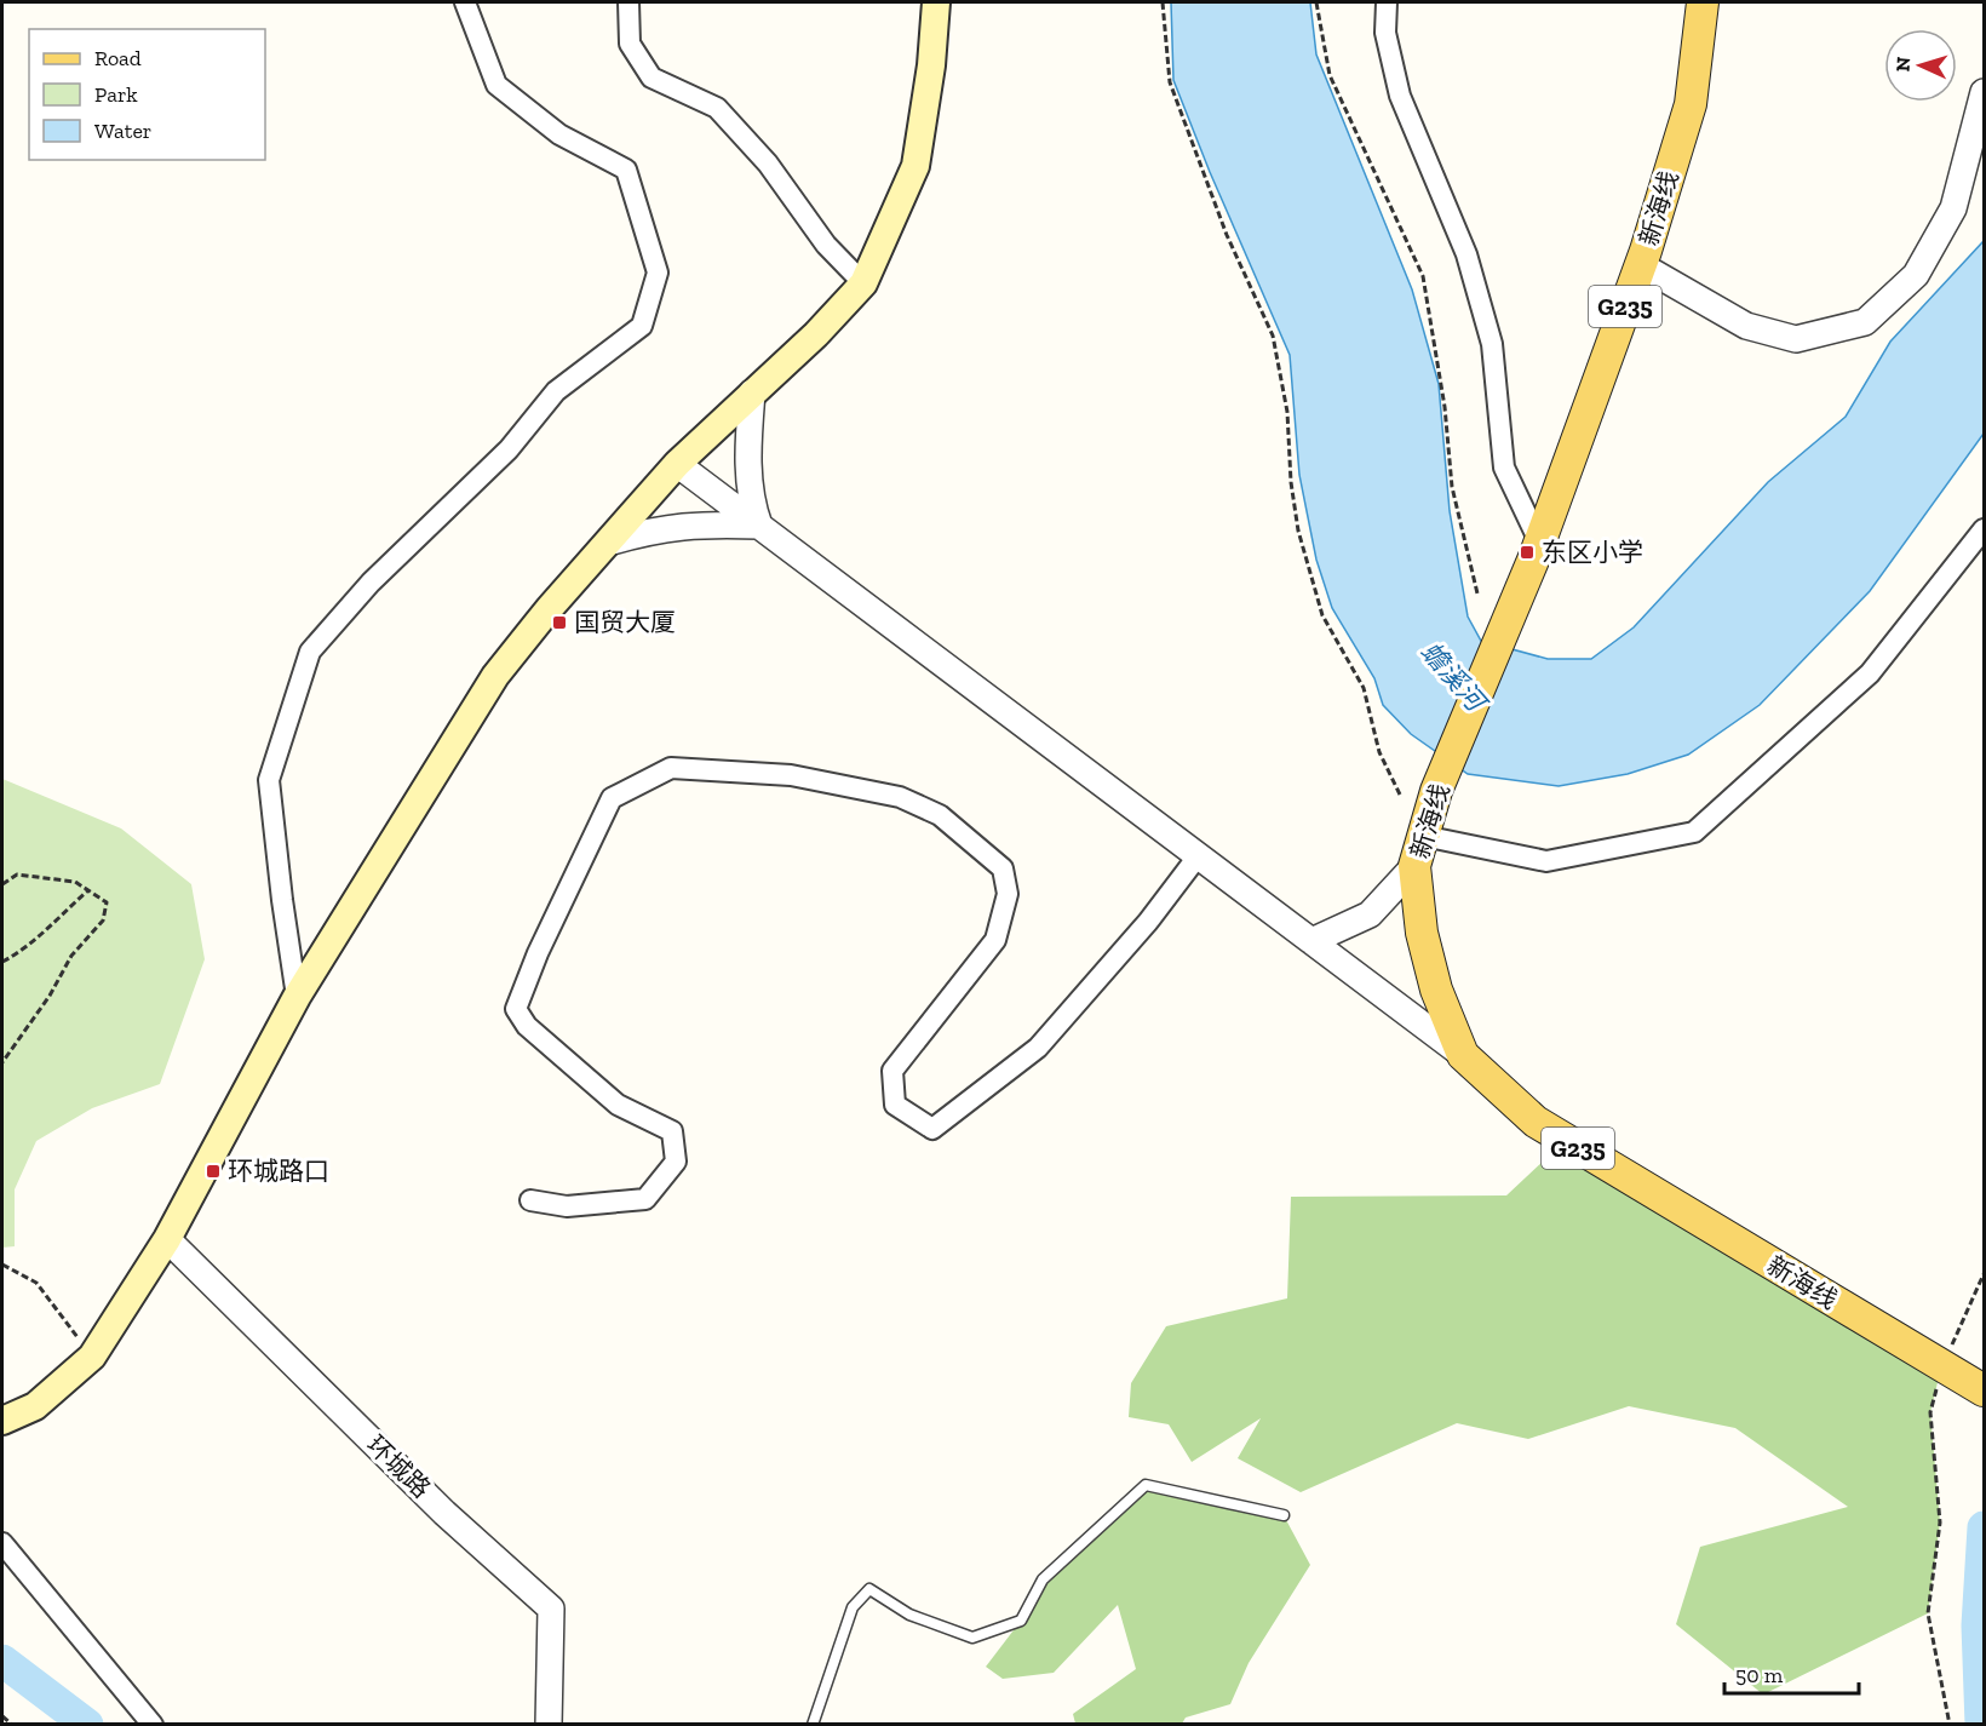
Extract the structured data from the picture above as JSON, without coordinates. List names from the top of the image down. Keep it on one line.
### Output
{"streets":{"main road":["新海线","G235"],"street":["环城路"]},"water":["蟾溪河"],"places":{"transit":["东区小学","国贸大厦","环城路口"]},"legend":["Road","Park","Water"],"scale_bar":"50 m","north":"left"}
